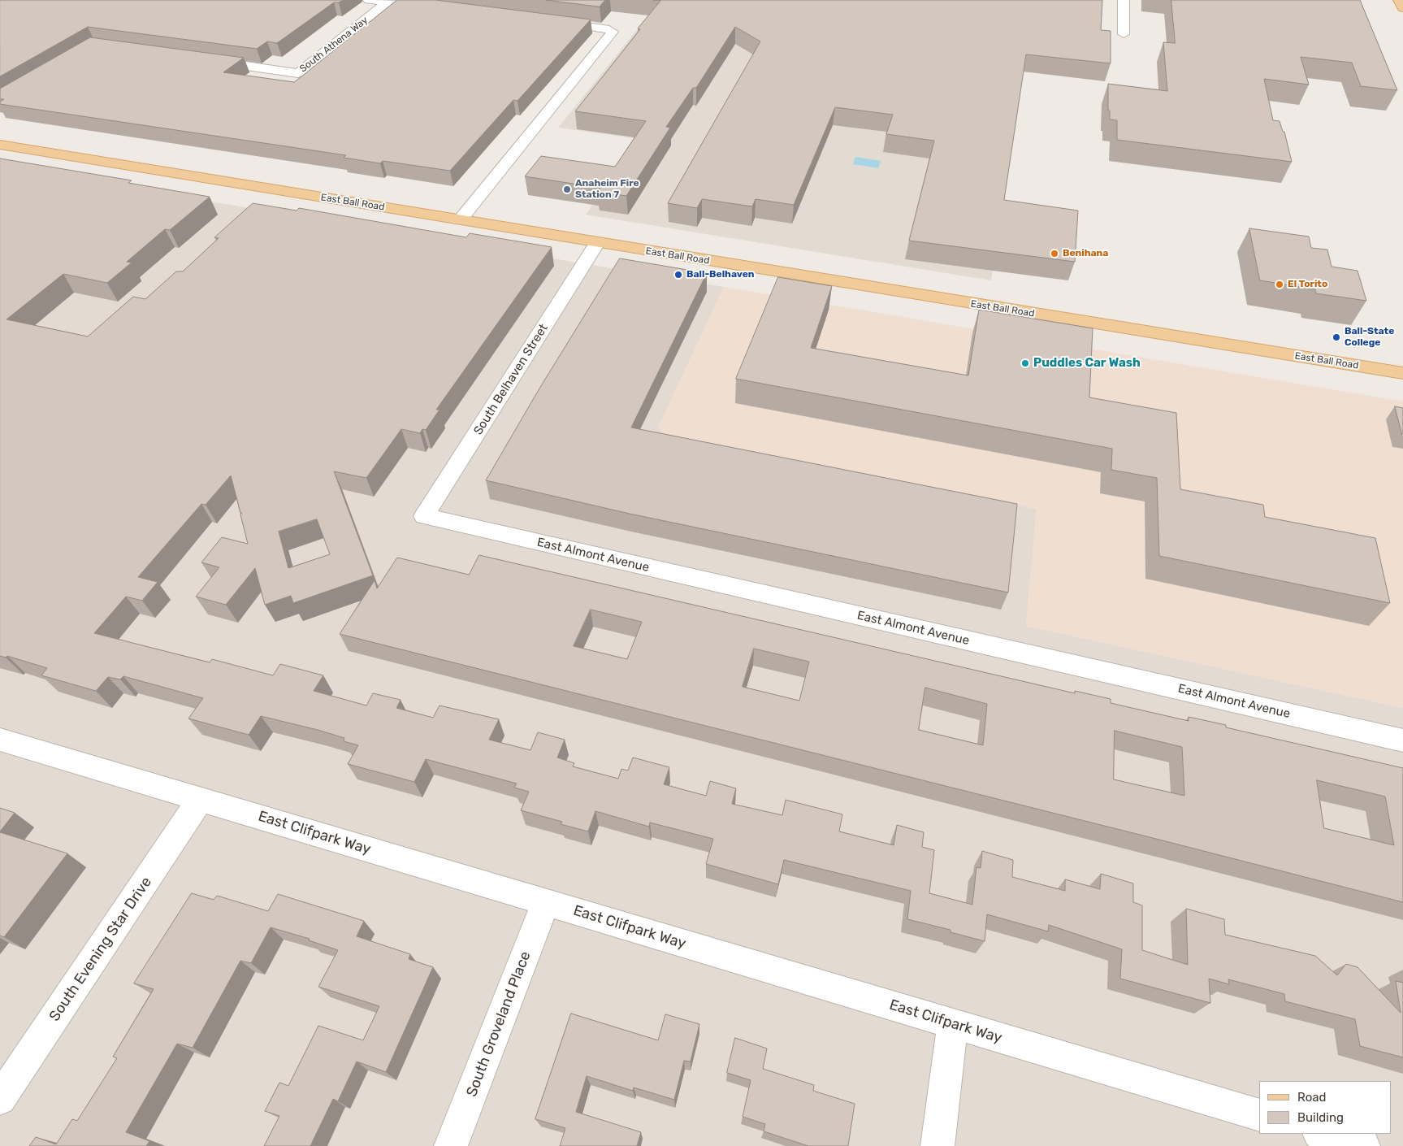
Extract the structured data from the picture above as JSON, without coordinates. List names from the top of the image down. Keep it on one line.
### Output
{"streets":{"main road":["East Ball Road"],"street":["South Athena Way","South Belhaven Street","East Almont Avenue","East Clifpark Way","South Evening Star Drive","South Groveland Place"]},"crossings":[["East Ball Road","South Belhaven Street"],["South Belhaven Street","East Almont Avenue"],["East Clifpark Way","South Evening Star Drive"],["East Clifpark Way","South Groveland Place"]],"places":["Anaheim Fire Station 7","Benihana","Ball-Belhaven","El Torito","Ball-State College","Puddles Car Wash"],"legend":["Road","Building"]}
